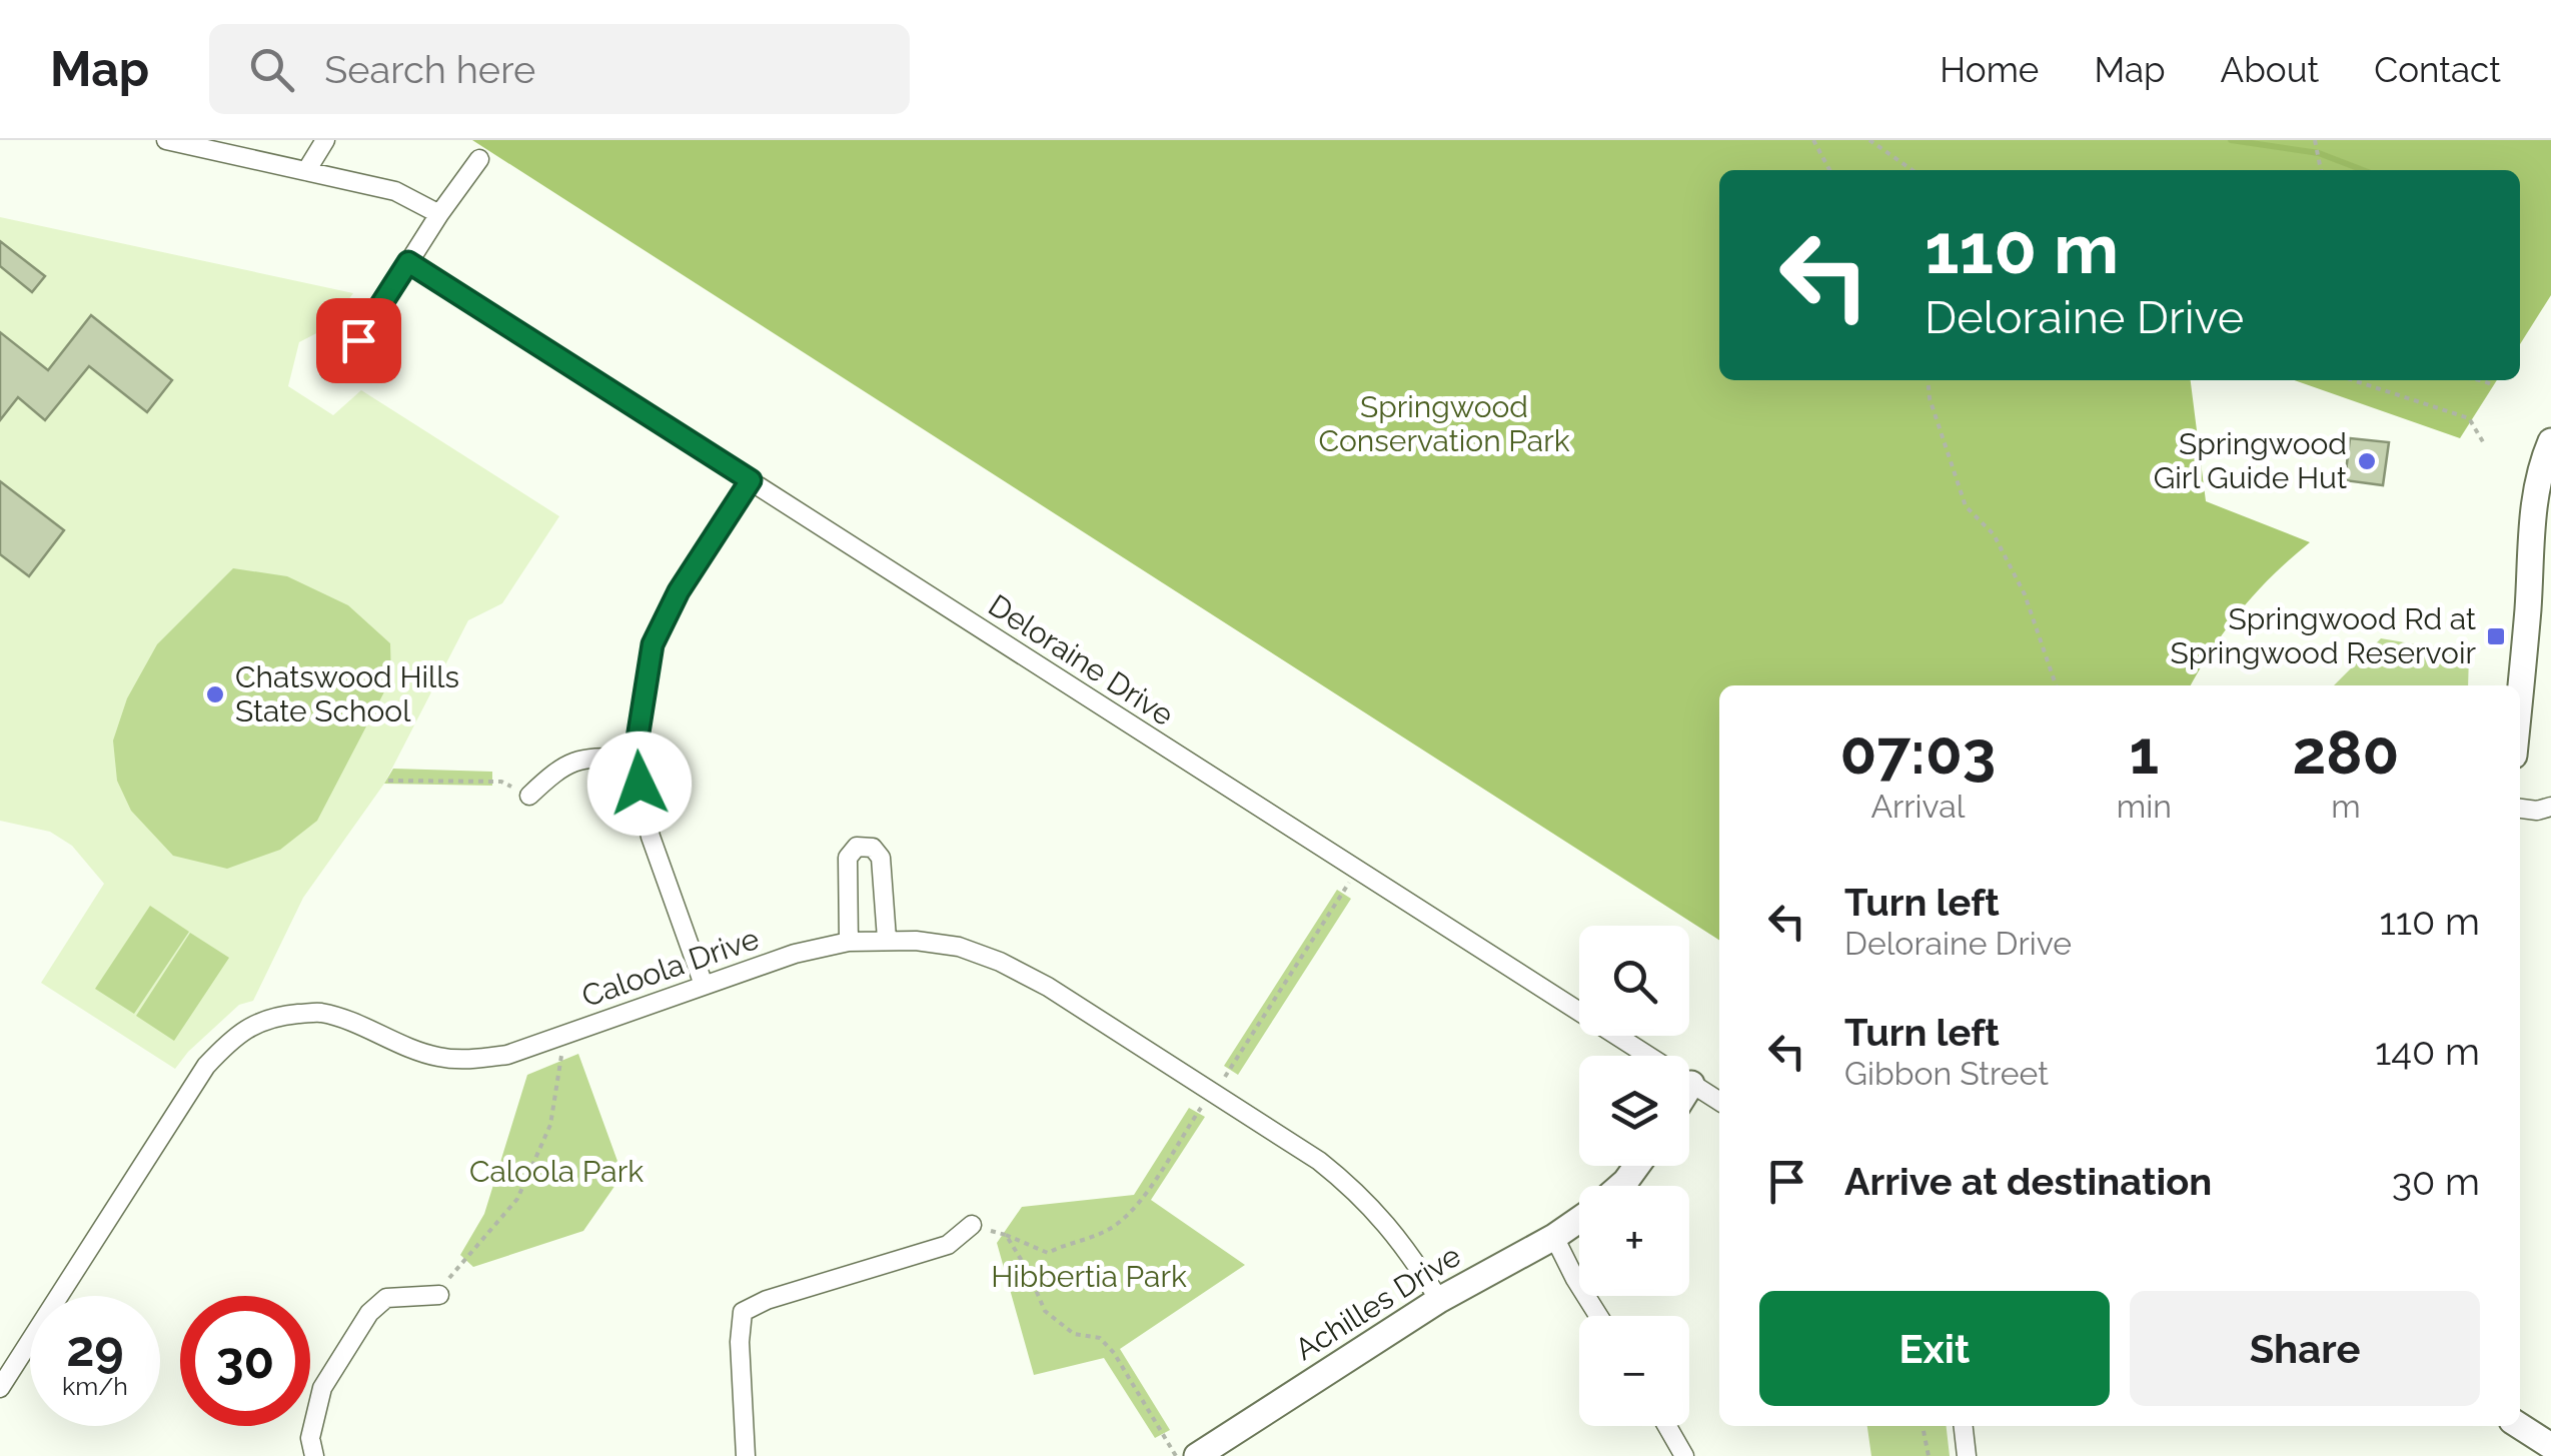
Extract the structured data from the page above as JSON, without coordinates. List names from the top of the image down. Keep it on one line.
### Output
{"streets":{"street":["Deloraine Drive","Caloola Drive","Achilles Drive"]},"crossings":[["Caloola Drive","Achilles Drive"]],"parks":["Springwood Conservation Park","Caloola Park","Hibbertia Park"],"places":{"other":["Springwood Girl Guide Hut","Chatswood Hills State School"],"transit":["Springwood Rd at Springwood Reservoir"]},"page":{"header":"Map","search":"Search here","nav":["Home","Map","About","Contact"],"turn":["110 m","Deloraine Drive"],"eta":["07:03","Arrival","1","min","280","m"],"list":[{"name":"Turn left","note":"Deloraine Drive","value":"110 m"},{"name":"Turn left","note":"Gibbon Street","value":"140 m"},{"name":"Arrive at destination","value":"30 m"}],"map_buttons":["+","−"],"buttons":["Exit","Share"],"speed":"29 km/h","limit":"30"}}
